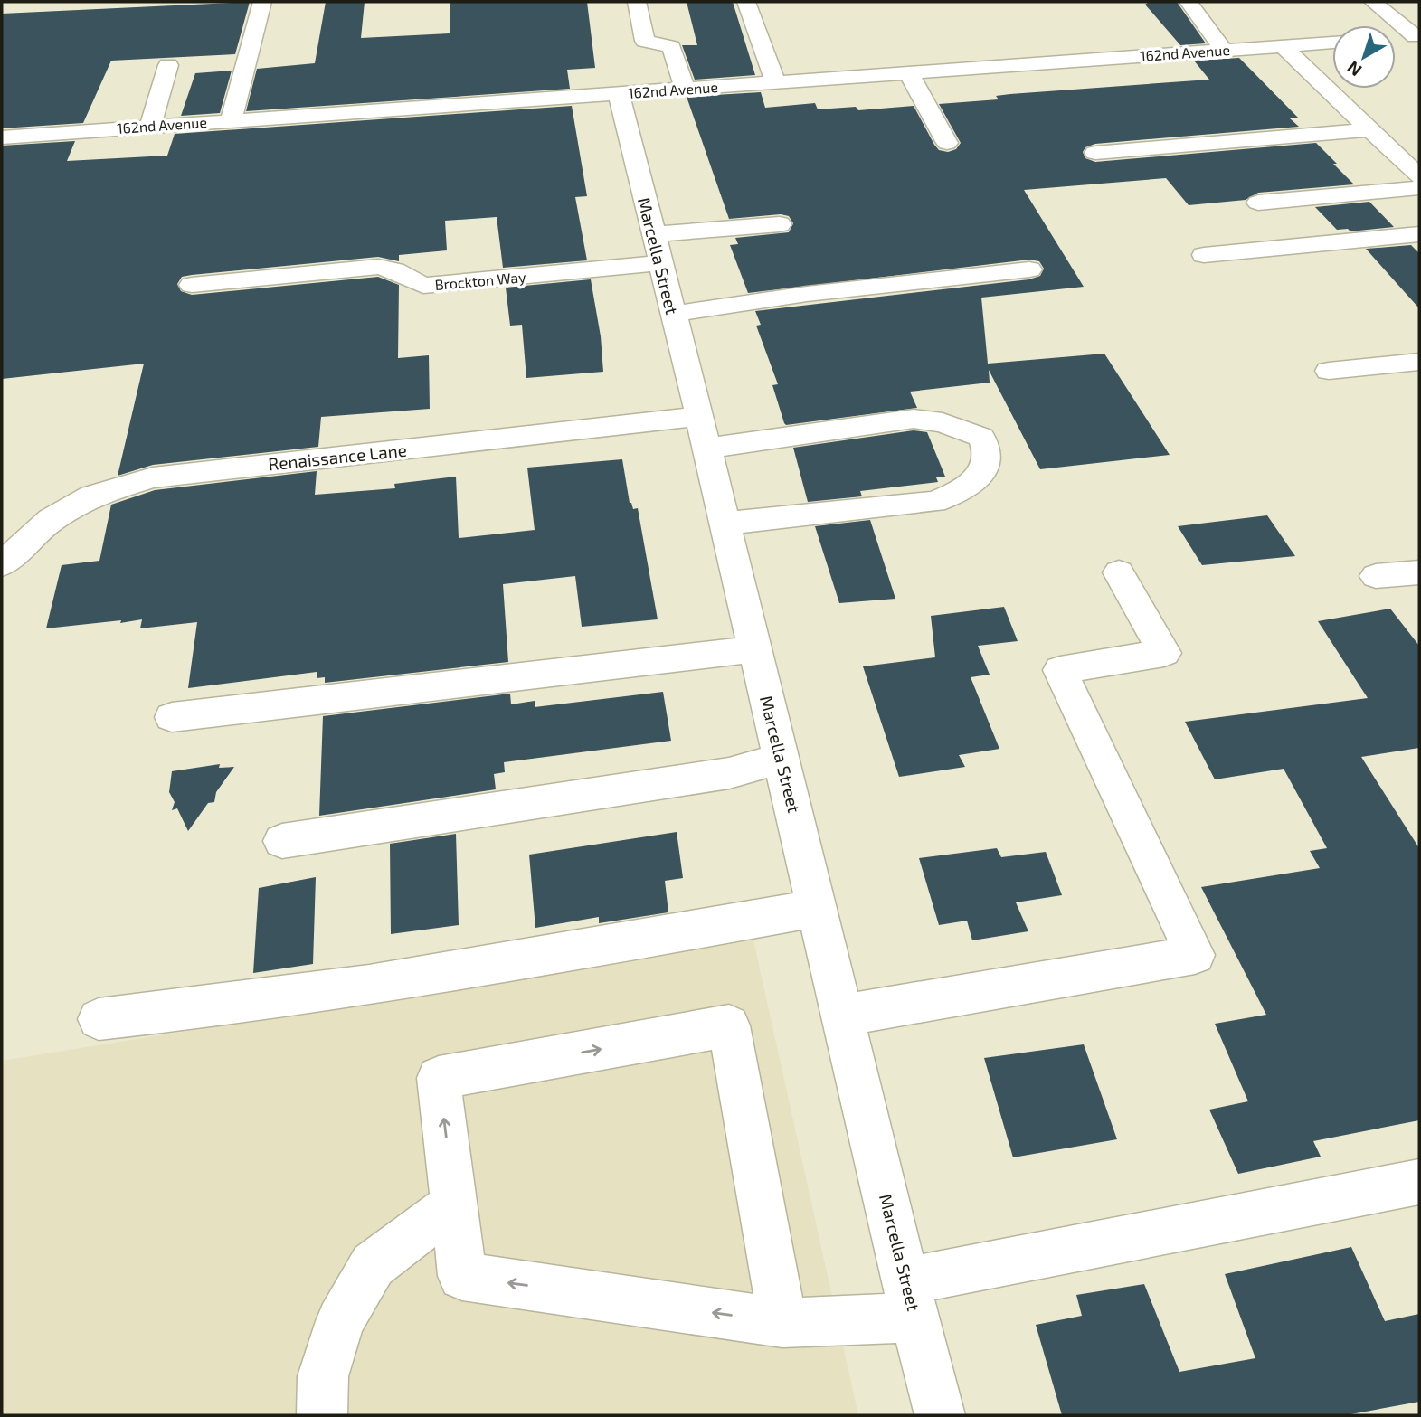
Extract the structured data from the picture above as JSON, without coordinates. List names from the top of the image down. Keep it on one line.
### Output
{"streets":{"street":["162nd Avenue","Marcella Street","Brockton Way","Renaissance Lane"]},"crossings":[["162nd Avenue","Marcella Street"],["Marcella Street","Brockton Way"],["Marcella Street","Renaissance Lane"]],"north":"bottom left"}
